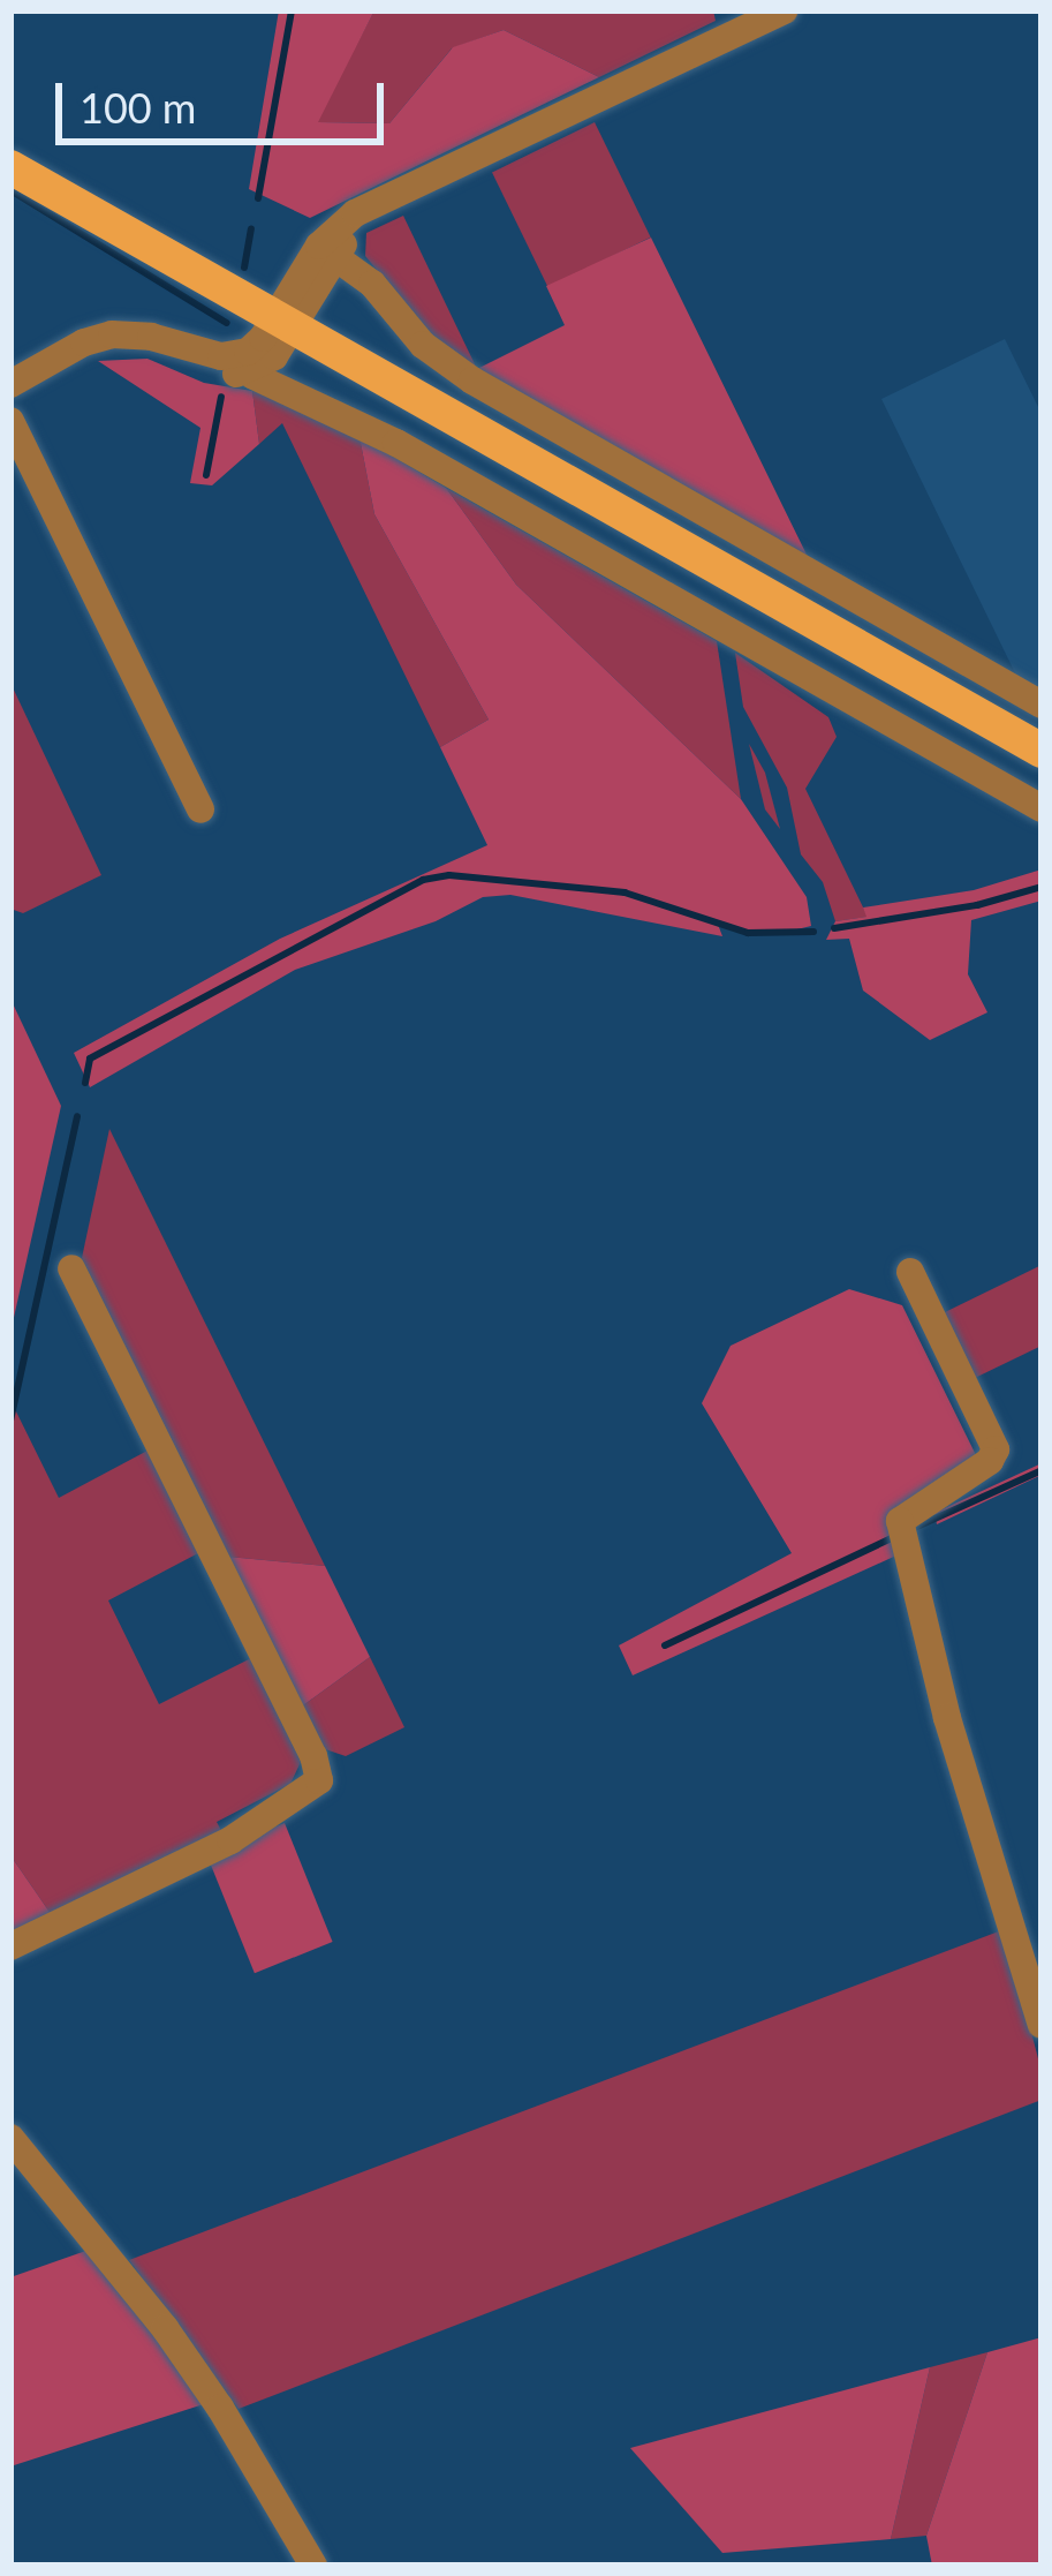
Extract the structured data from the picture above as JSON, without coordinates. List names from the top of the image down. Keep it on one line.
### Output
{"scale_bar":"100 m"}
